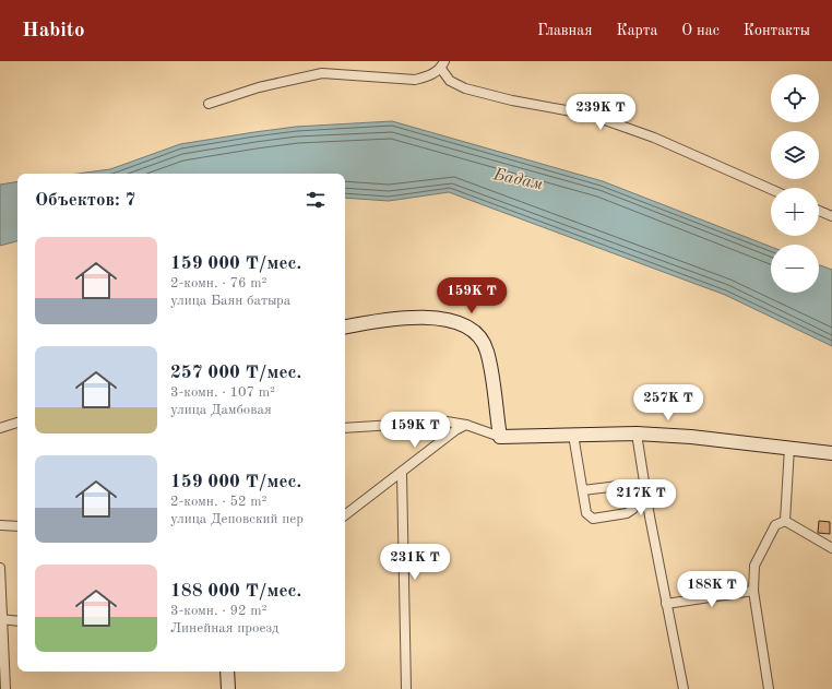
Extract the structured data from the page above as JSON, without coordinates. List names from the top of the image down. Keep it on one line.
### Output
{"water":["Бадам"],"page":{"header":"Habito","nav":["Главная","Карта","О нас","Контакты"],"map_buttons":["+","−"],"price":["239K ₸","159K ₸","257K ₸","159K ₸","217K ₸","231K ₸","188K ₸"],"heading":"Объектов: 7","list":[{"name":"159 000 ₸/мес.","note":"2-комн. · 76 m² · улица Баян батыра"},{"name":"257 000 ₸/мес.","note":"3-комн. · 107 m² · улица Дамбовая"},{"name":"159 000 ₸/мес.","note":"2-комн. · 52 m² · улица Деповский пер"},{"name":"188 000 ₸/мес.","note":"3-комн. · 92 m² · Линейная проезд"}]}}
